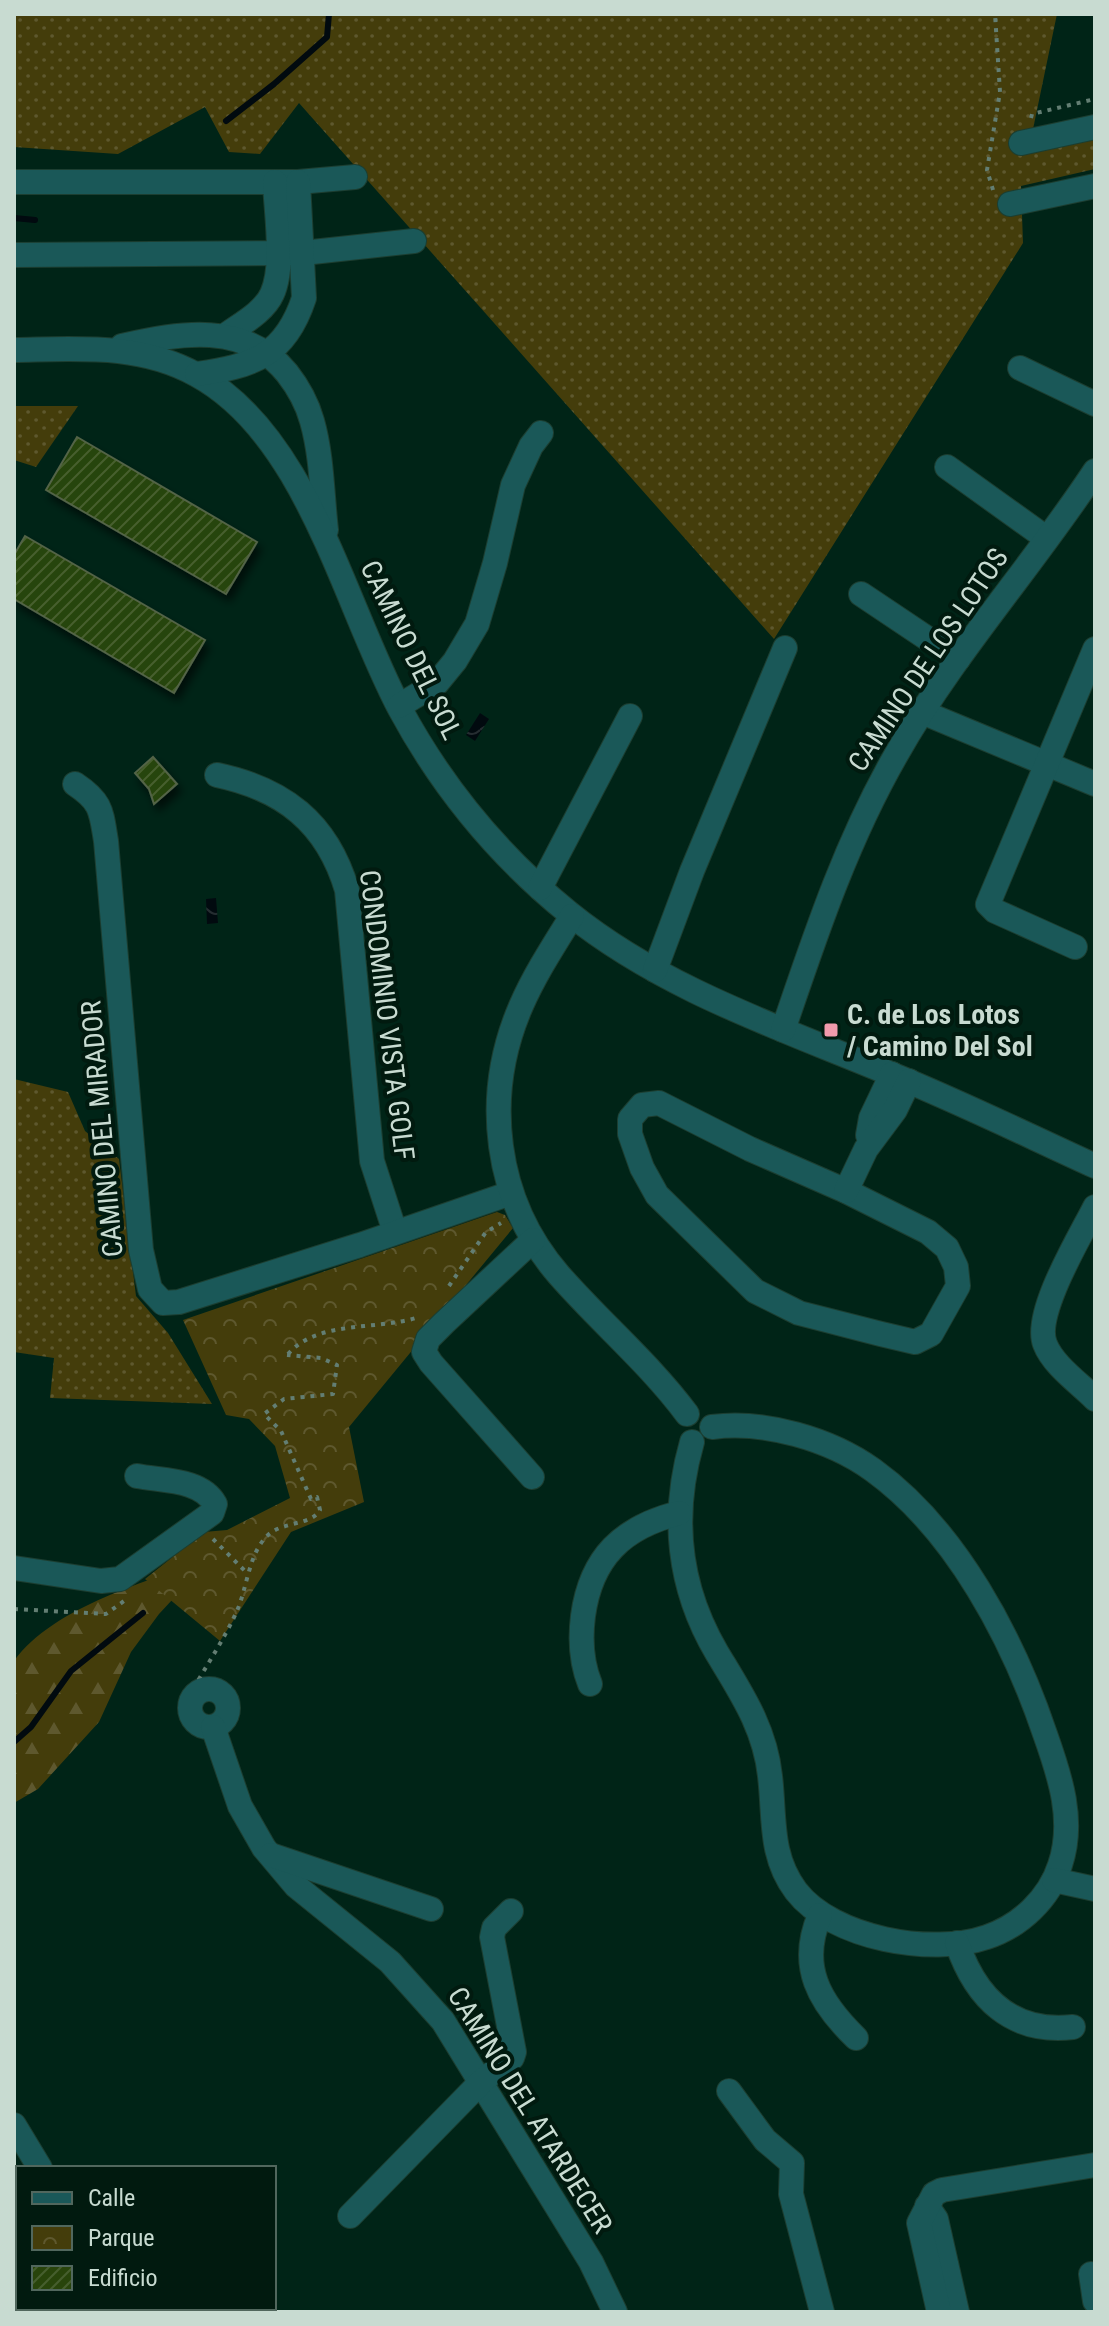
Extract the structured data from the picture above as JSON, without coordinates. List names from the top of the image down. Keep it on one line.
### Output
{"streets":{"street":["CAMINO DEL SOL","CAMINO DE LOS LOTOS","CONDOMINIO VISTA GOLF","CAMINO DEL MIRADOR","CAMINO DEL ATARDECER"]},"crossings":[["CAMINO DEL SOL","CAMINO DE LOS LOTOS"],["CONDOMINIO VISTA GOLF","CAMINO DEL MIRADOR"]],"places":{"transit":["C. de Los Lotos / Camino Del Sol"]},"legend":["Calle","Parque","Edificio"]}
